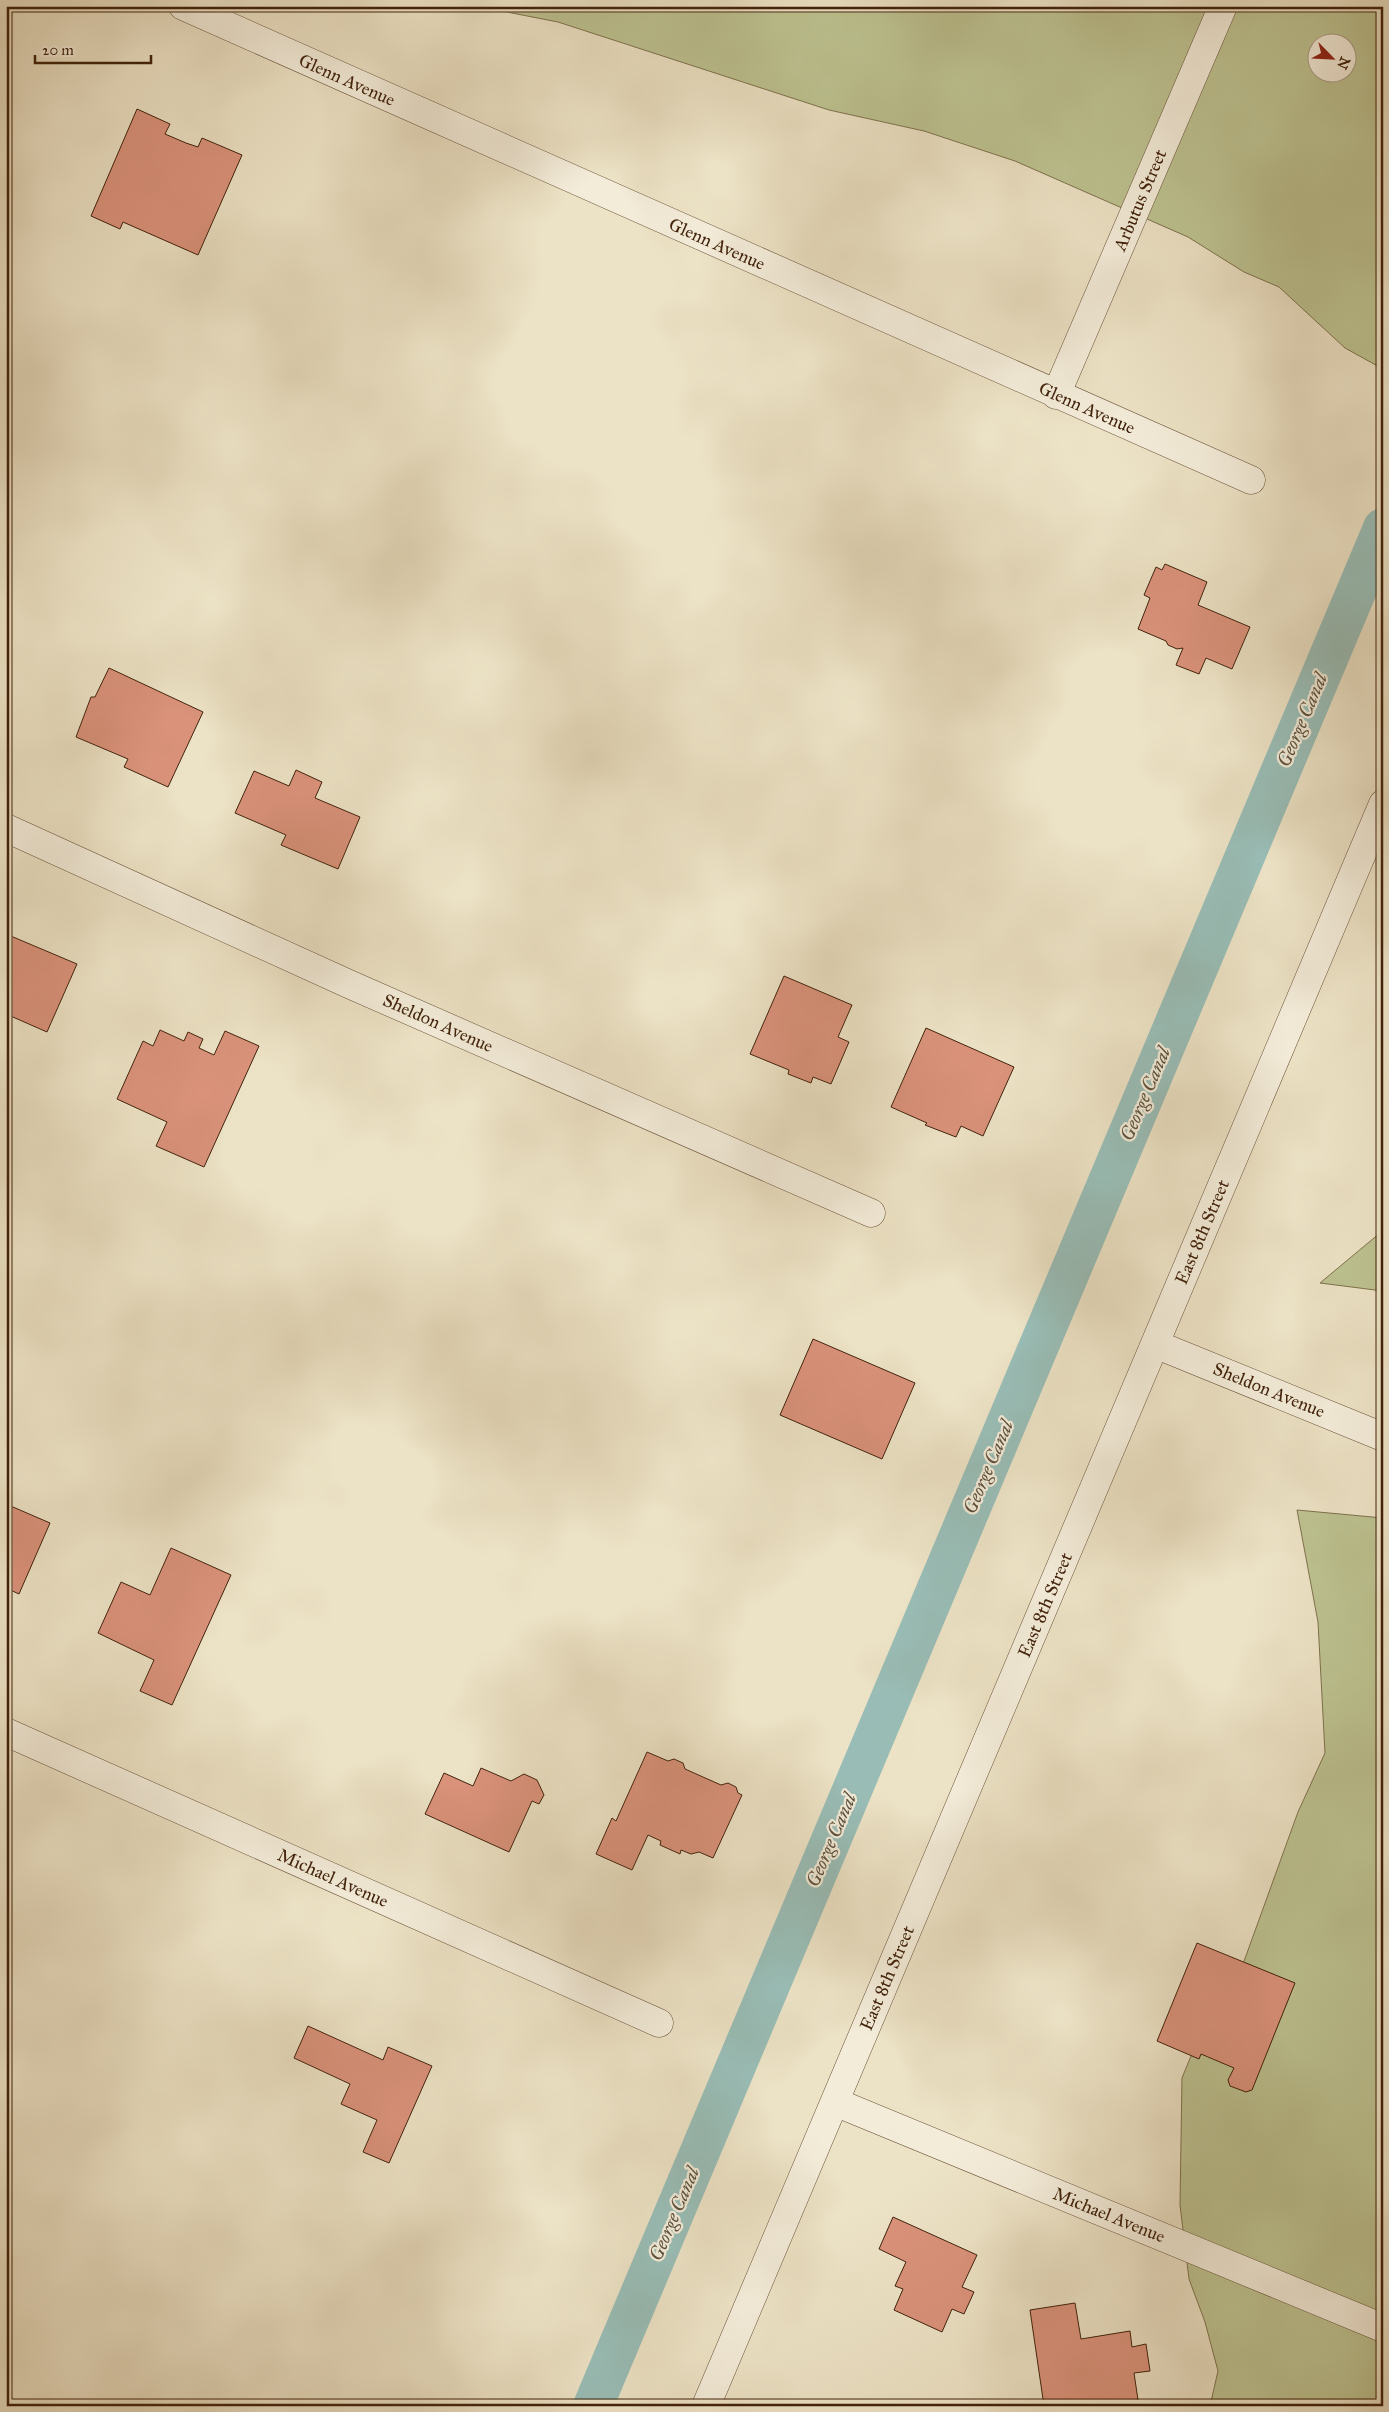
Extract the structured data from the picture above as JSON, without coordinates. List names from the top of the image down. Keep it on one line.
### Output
{"streets":{"street":["Glenn Avenue","Arbutus Street","Sheldon Avenue","East 8th Street","Michael Avenue"]},"crossings":[["Glenn Avenue","Arbutus Street"],["Sheldon Avenue","East 8th Street"],["East 8th Street","Michael Avenue"]],"water":["George Canal"],"scale_bar":"20 m","north":"bottom right"}
